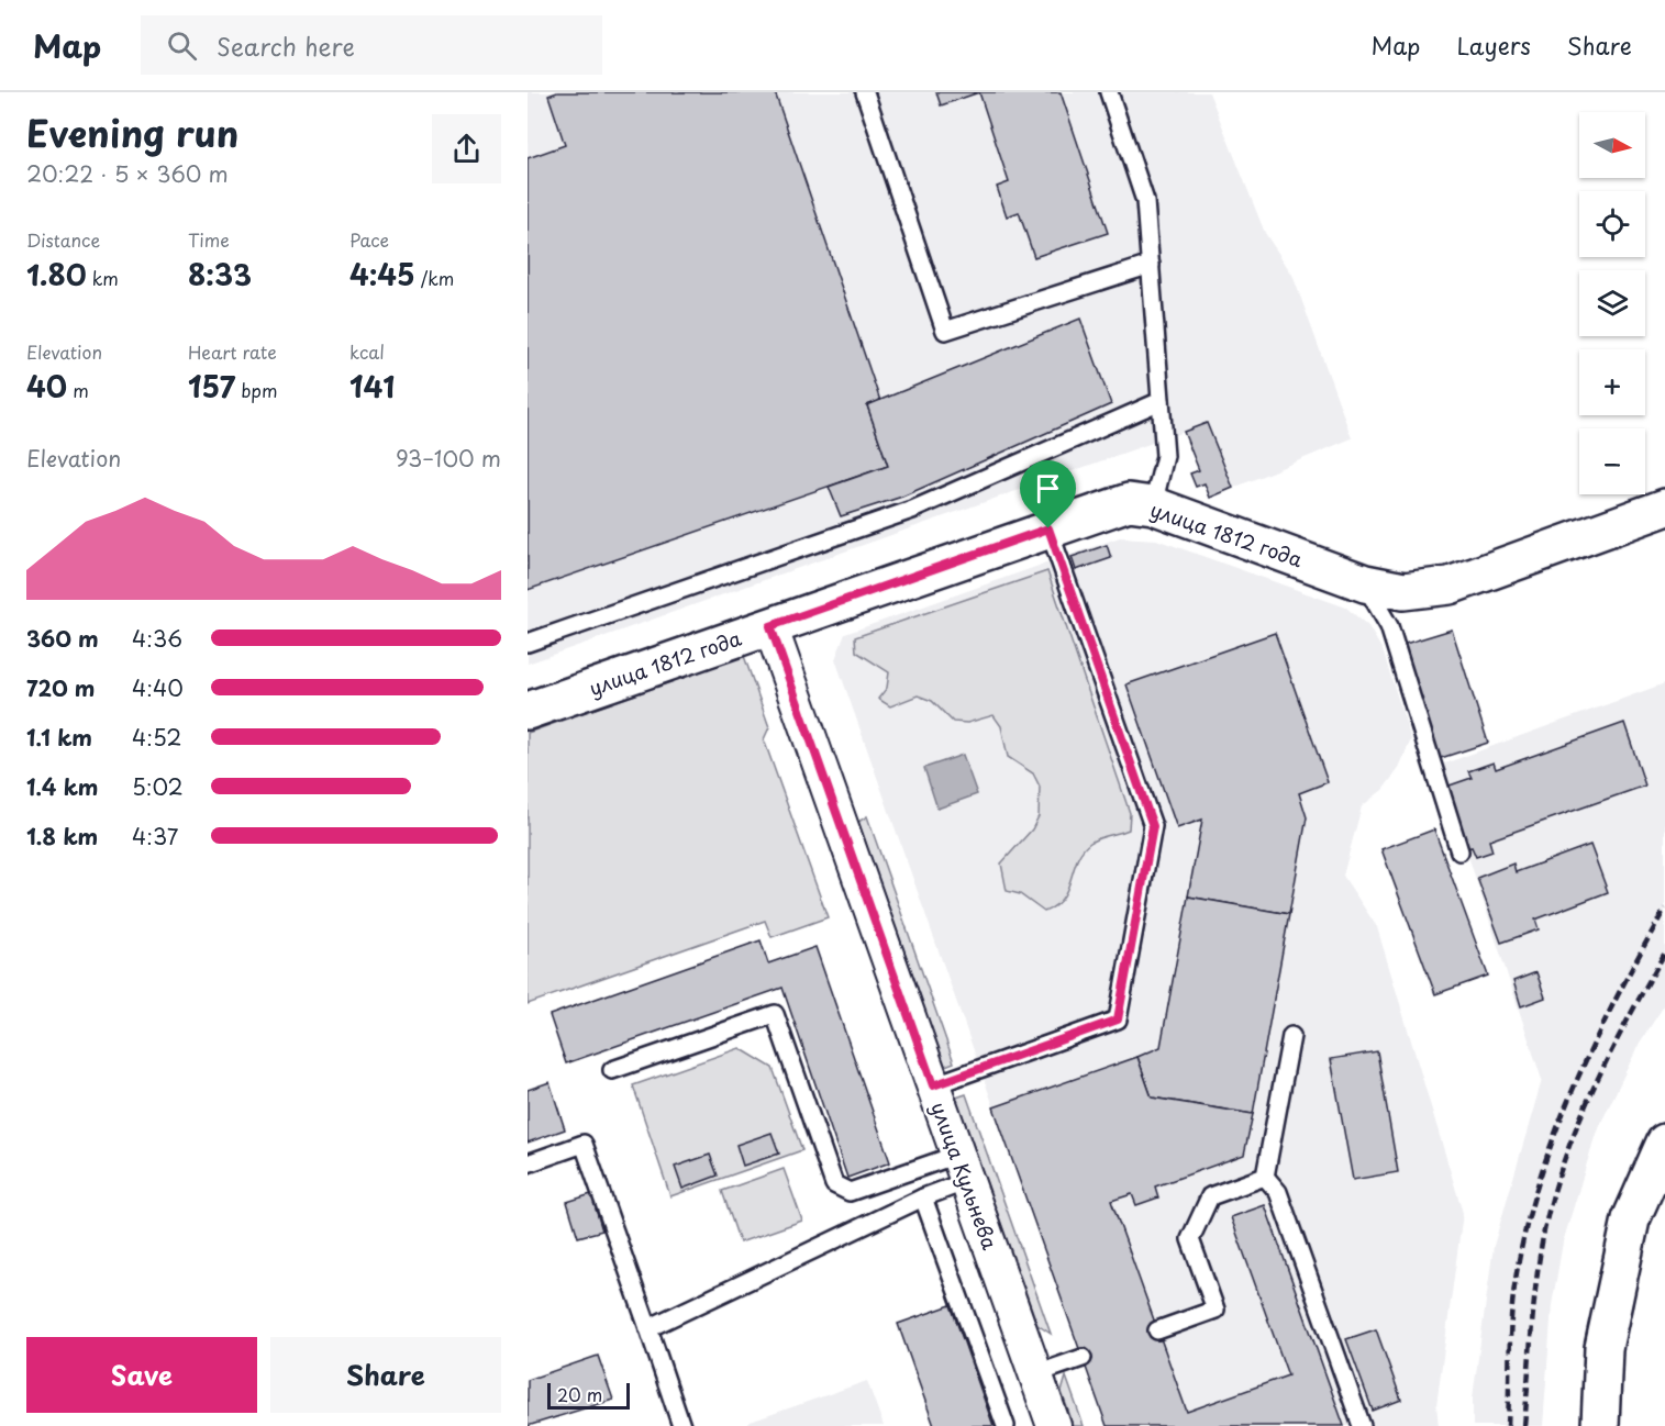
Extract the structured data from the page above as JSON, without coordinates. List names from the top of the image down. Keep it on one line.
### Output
{"streets":{"street":["улица 1812 года","улица Кульнева"]},"crossings":[["улица 1812 года","улица Кульнева"]],"scale_bar":"20 m","north":"right","page":{"header":"Map","search":"Search here","nav":["Map","Layers","Share"],"heading":["Evening run","20:22 · 5 × 360 m"],"map_buttons":["+","−"],"stats":[["Distance","1.80 km"],["Time","8:33"],["Pace","4:45 /km"],["Elevation","40 m"],["Heart rate","157 bpm"],["kcal","141"]],"chart":["Elevation","93–100 m"],"list":[{"name":"360 m","note":"4:36"},{"name":"720 m","note":"4:40"},{"name":"1.1 km","note":"4:52"},{"name":"1.4 km","note":"5:02"},{"name":"1.8 km","note":"4:37"}],"buttons":["Save","Share"],"scale":"20 m"}}
